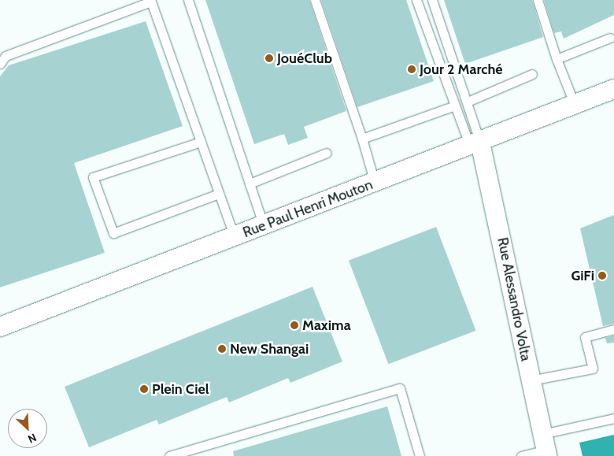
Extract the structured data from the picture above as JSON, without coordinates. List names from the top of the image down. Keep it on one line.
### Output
{"streets":{"street":["Rue Paul Henri Mouton","Rue Alessandro Volta"]},"crossings":[["Rue Paul Henri Mouton","Rue Alessandro Volta"]],"places":["JouéClub","Jour 2 Marché","GiFi","Maxima","New Shangai","Plein Ciel"],"north":"bottom right"}
